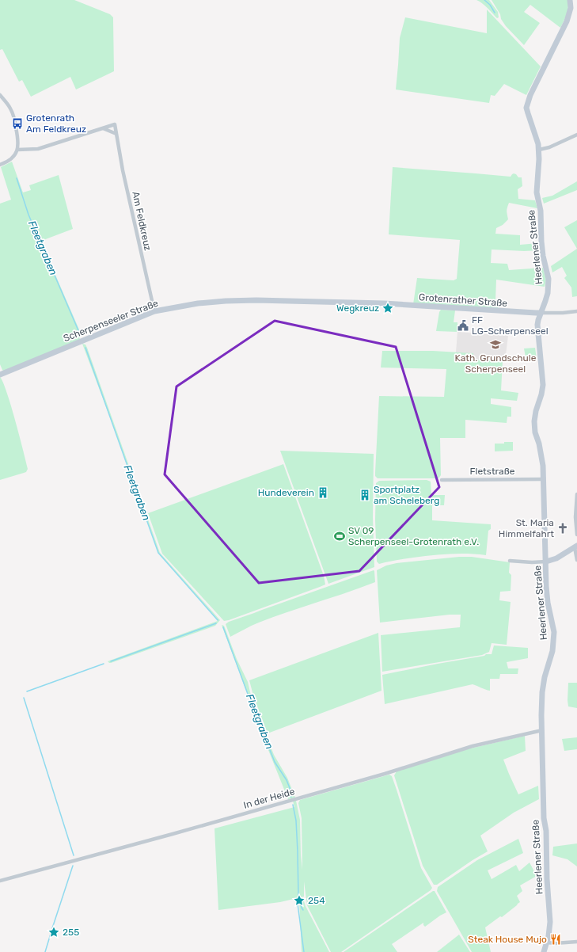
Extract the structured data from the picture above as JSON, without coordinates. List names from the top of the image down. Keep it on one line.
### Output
{"streets":{"main road":["Heerlener Straße","Grotenrather Straße","Scherpenseeler Straße"],"street":["Am Feldkreuz","Fletstraße","In der Heide"]},"crossings":[["Am Feldkreuz","Scherpenseeler Straße"],["Heerlener Straße","Grotenrather Straße"],["Heerlener Straße","Fletstraße"],["Heerlener Straße","In der Heide"],["Grotenrather Straße","Scherpenseeler Straße"]],"water":["Fleetgraben"],"places":{"bus stop":["Grotenrath Am Feldkreuz"],"place":["Wegkreuz","254","255"],"public building":["FF LG-Scherpenseel"],"school or university":["Kath. Grundschule Scherpenseel"],"building":["Hundeverein","Sportplatz am Scheleberg"],"church":["St. Maria Himmelfahrt"],"sports":["SV 09 Scherpenseel-Grotenrath e.V."],"restaurant":["Steak House Mujo"]}}
